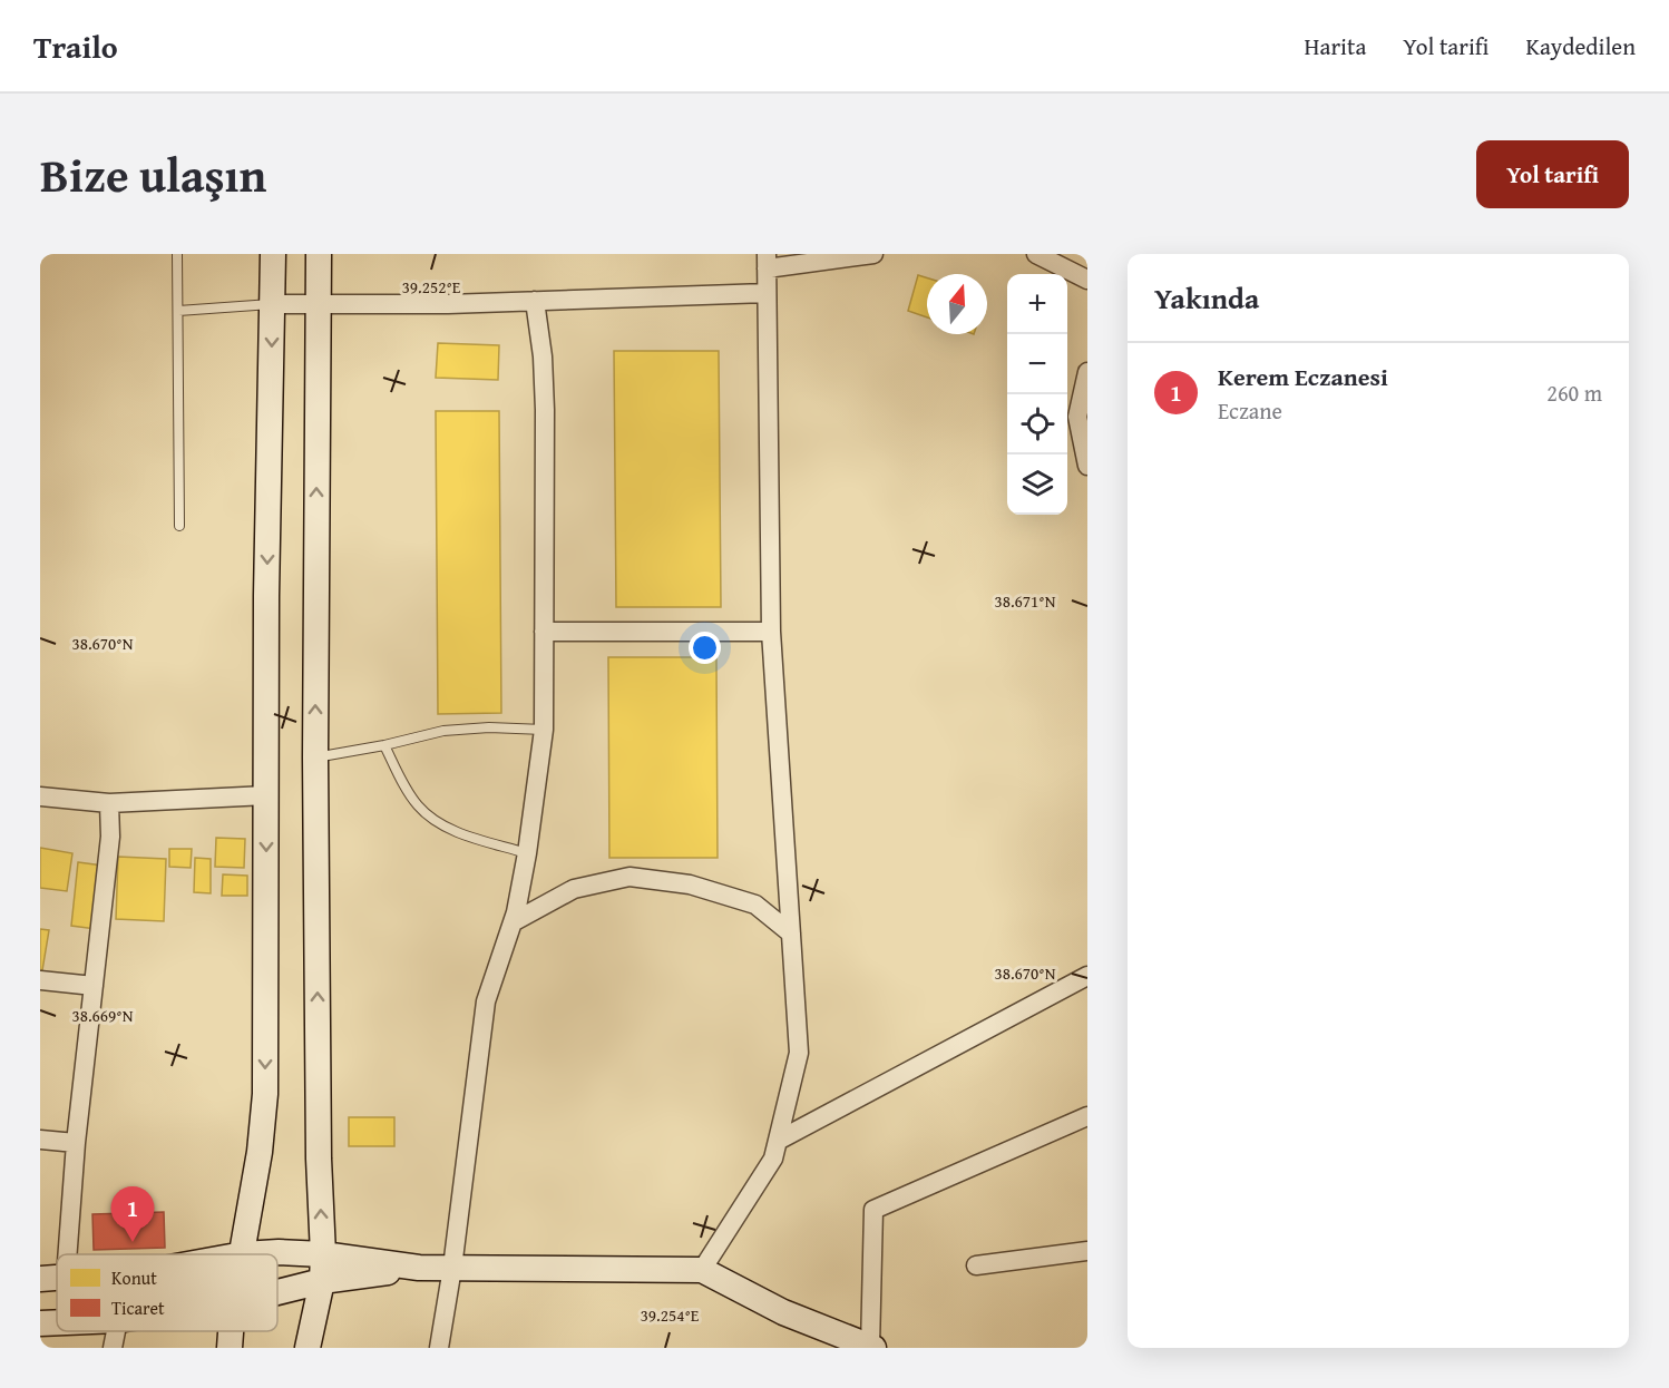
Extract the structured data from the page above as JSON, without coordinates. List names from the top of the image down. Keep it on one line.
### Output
{"legend":["Konut","Ticaret"],"north":"top","page":{"header":"Trailo","nav":["Harita","Yol tarifi","Kaydedilen"],"title":"Bize ulaşın","buttons":"Yol tarifi","heading":"Yakında","map_buttons":["+","−"],"list":[{"mark":"1","name":"Kerem Eczanesi","note":"Eczane","value":"260 m"}],"pins":"1"},"coordinates":["39.252°E","38.671°N","38.670°N","38.669°N","39.254°E"]}
